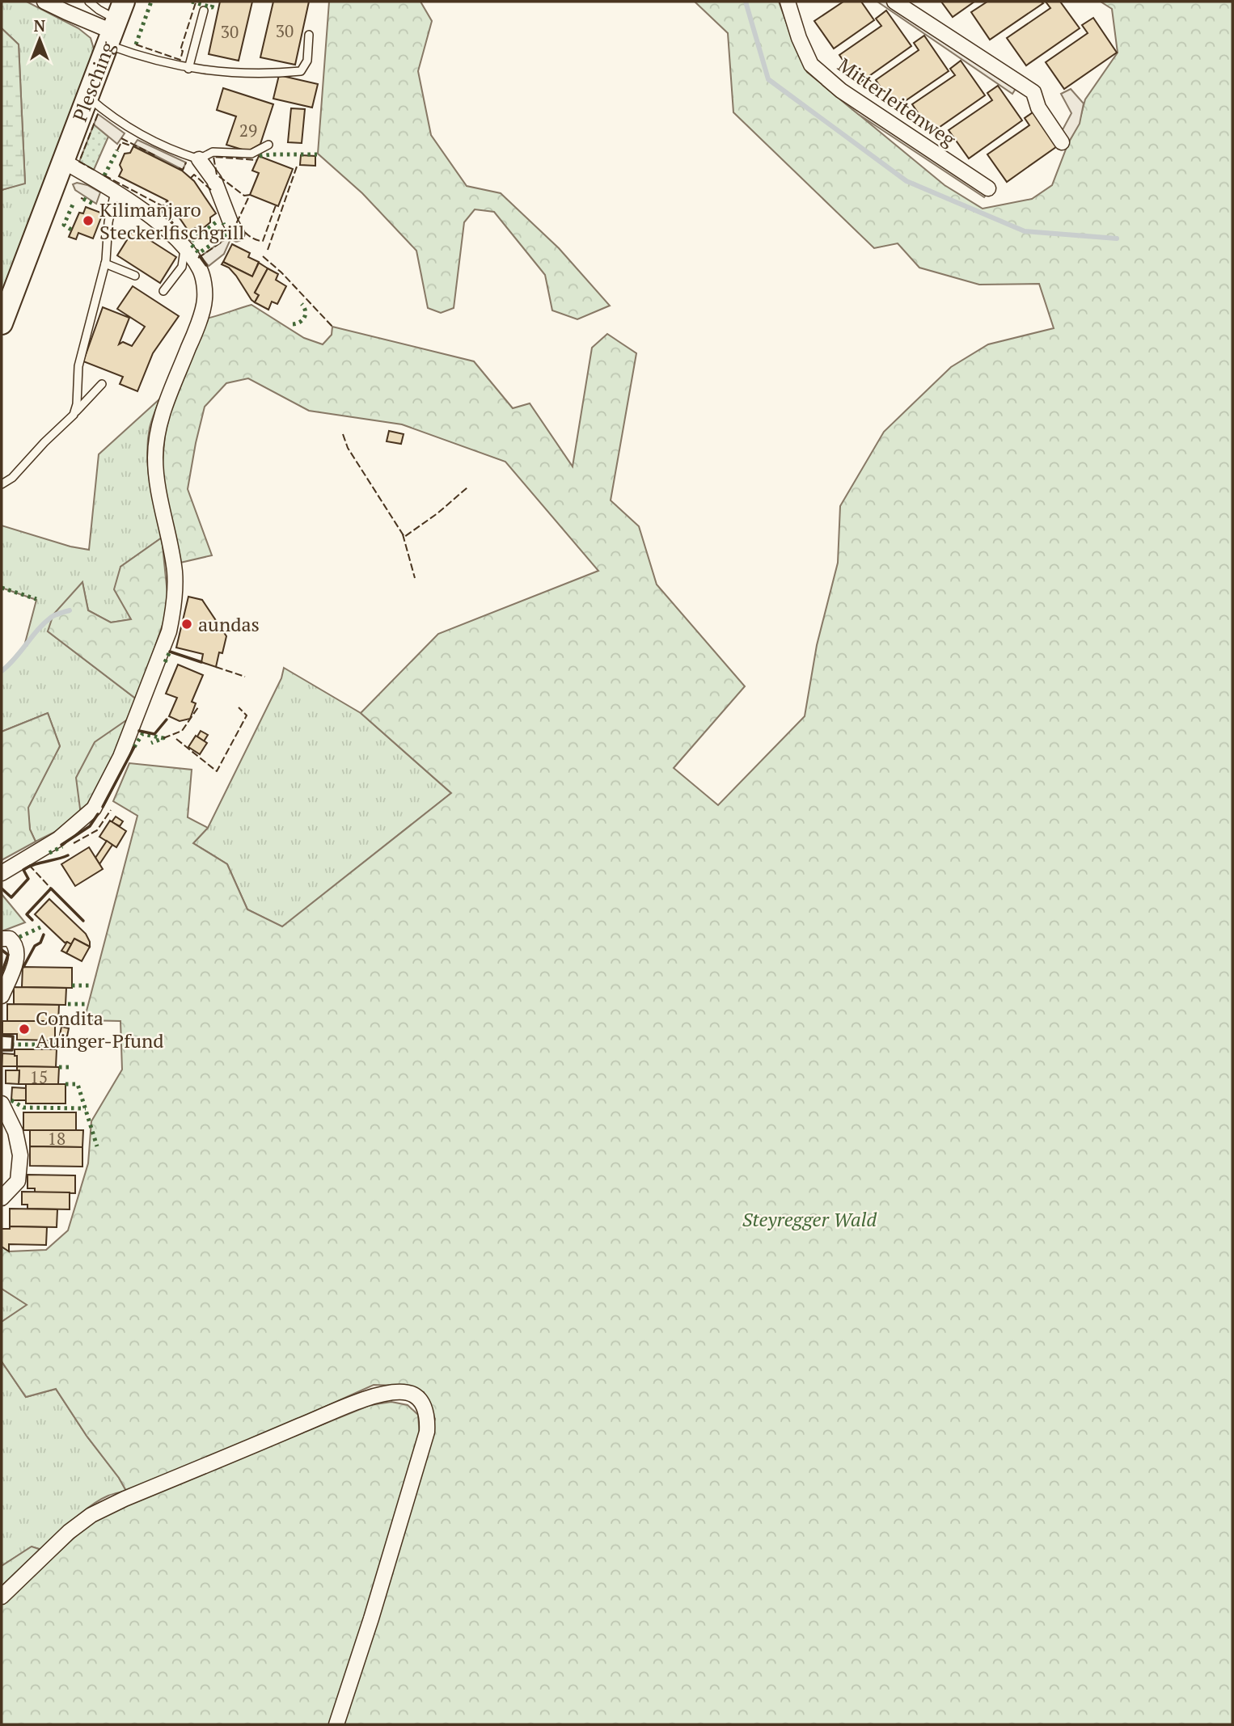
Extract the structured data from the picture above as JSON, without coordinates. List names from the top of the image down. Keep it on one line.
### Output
{"streets":{"main road":["Plesching"],"street":["Mitterleitenweg"]},"parks":["Steyregger Wald"],"places":["Kilimanjaro Steckerlfischgrill","aundas","Condita Auinger-Pfund"],"house_numbers":["30","30","29","15","18"],"north":"top"}
